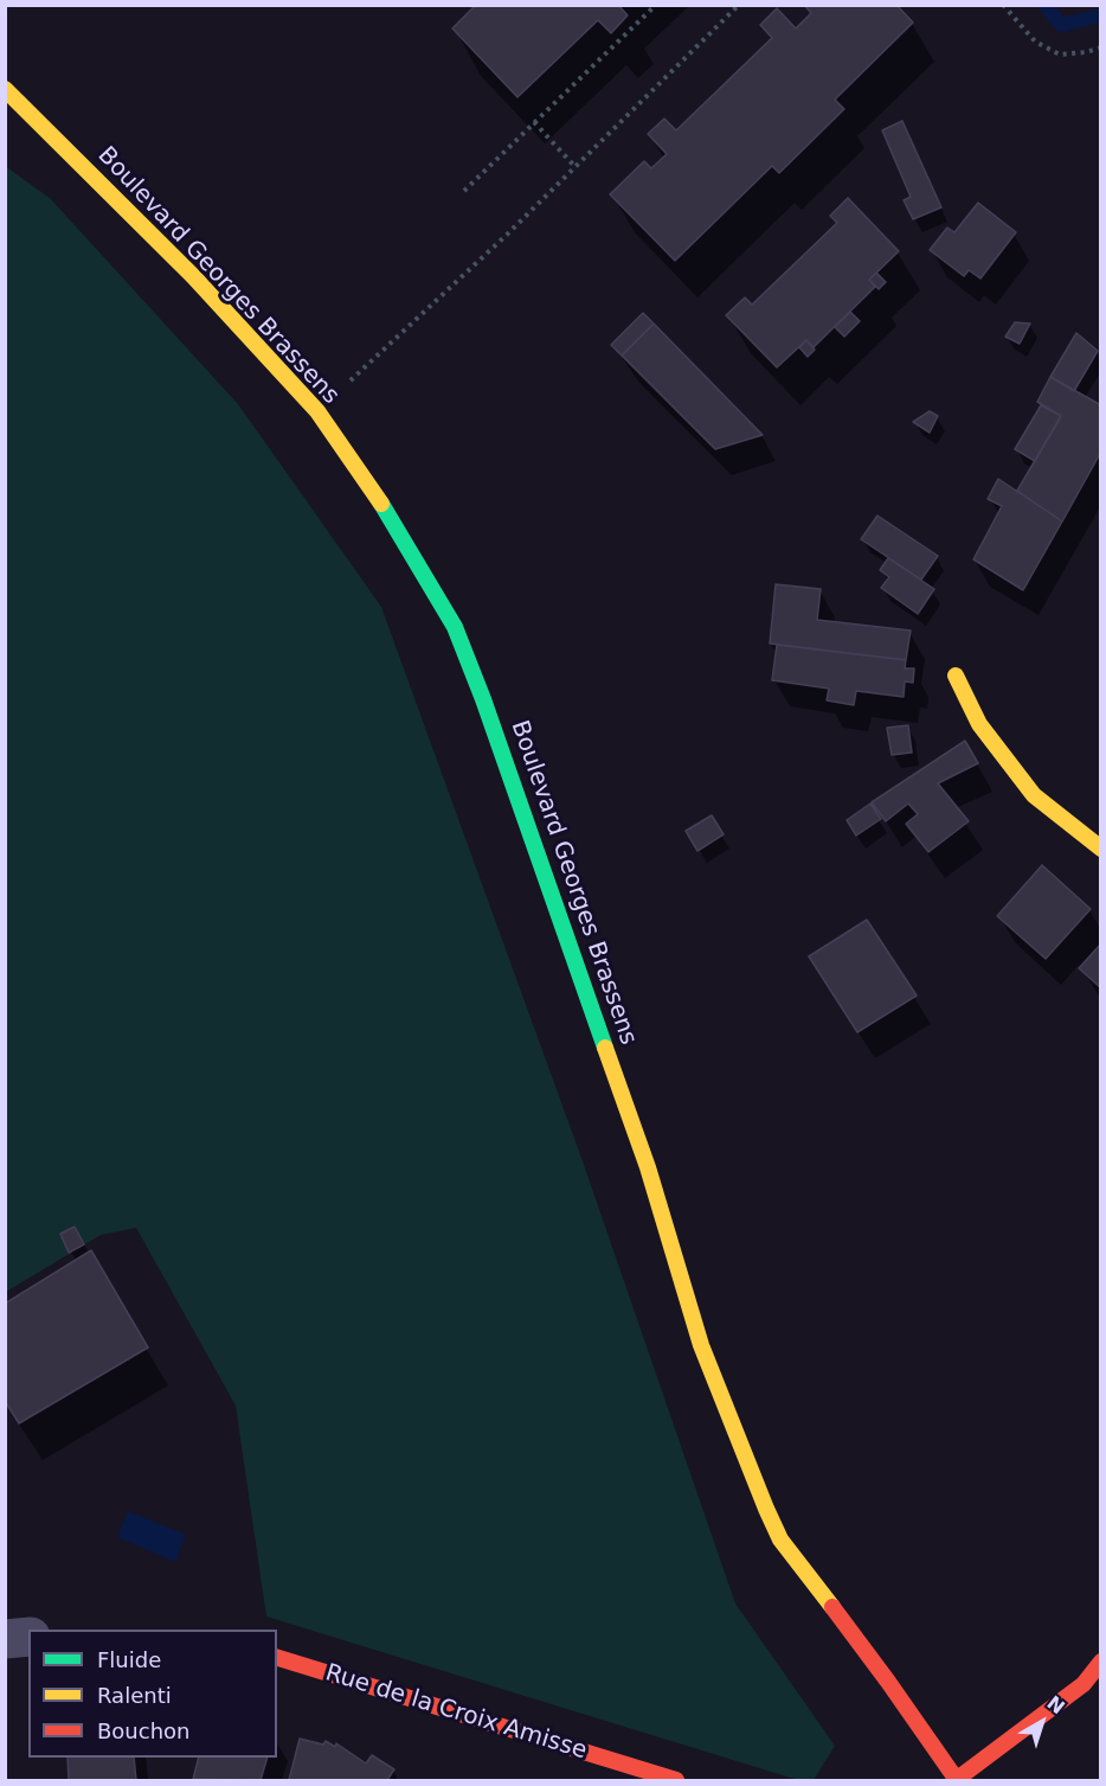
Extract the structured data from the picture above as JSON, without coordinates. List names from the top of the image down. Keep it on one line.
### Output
{"streets":{"street":["Boulevard Georges Brassens","Rue de la Croix Amisse"]},"legend":["Fluide","Ralenti","Bouchon"],"north":"top right"}
